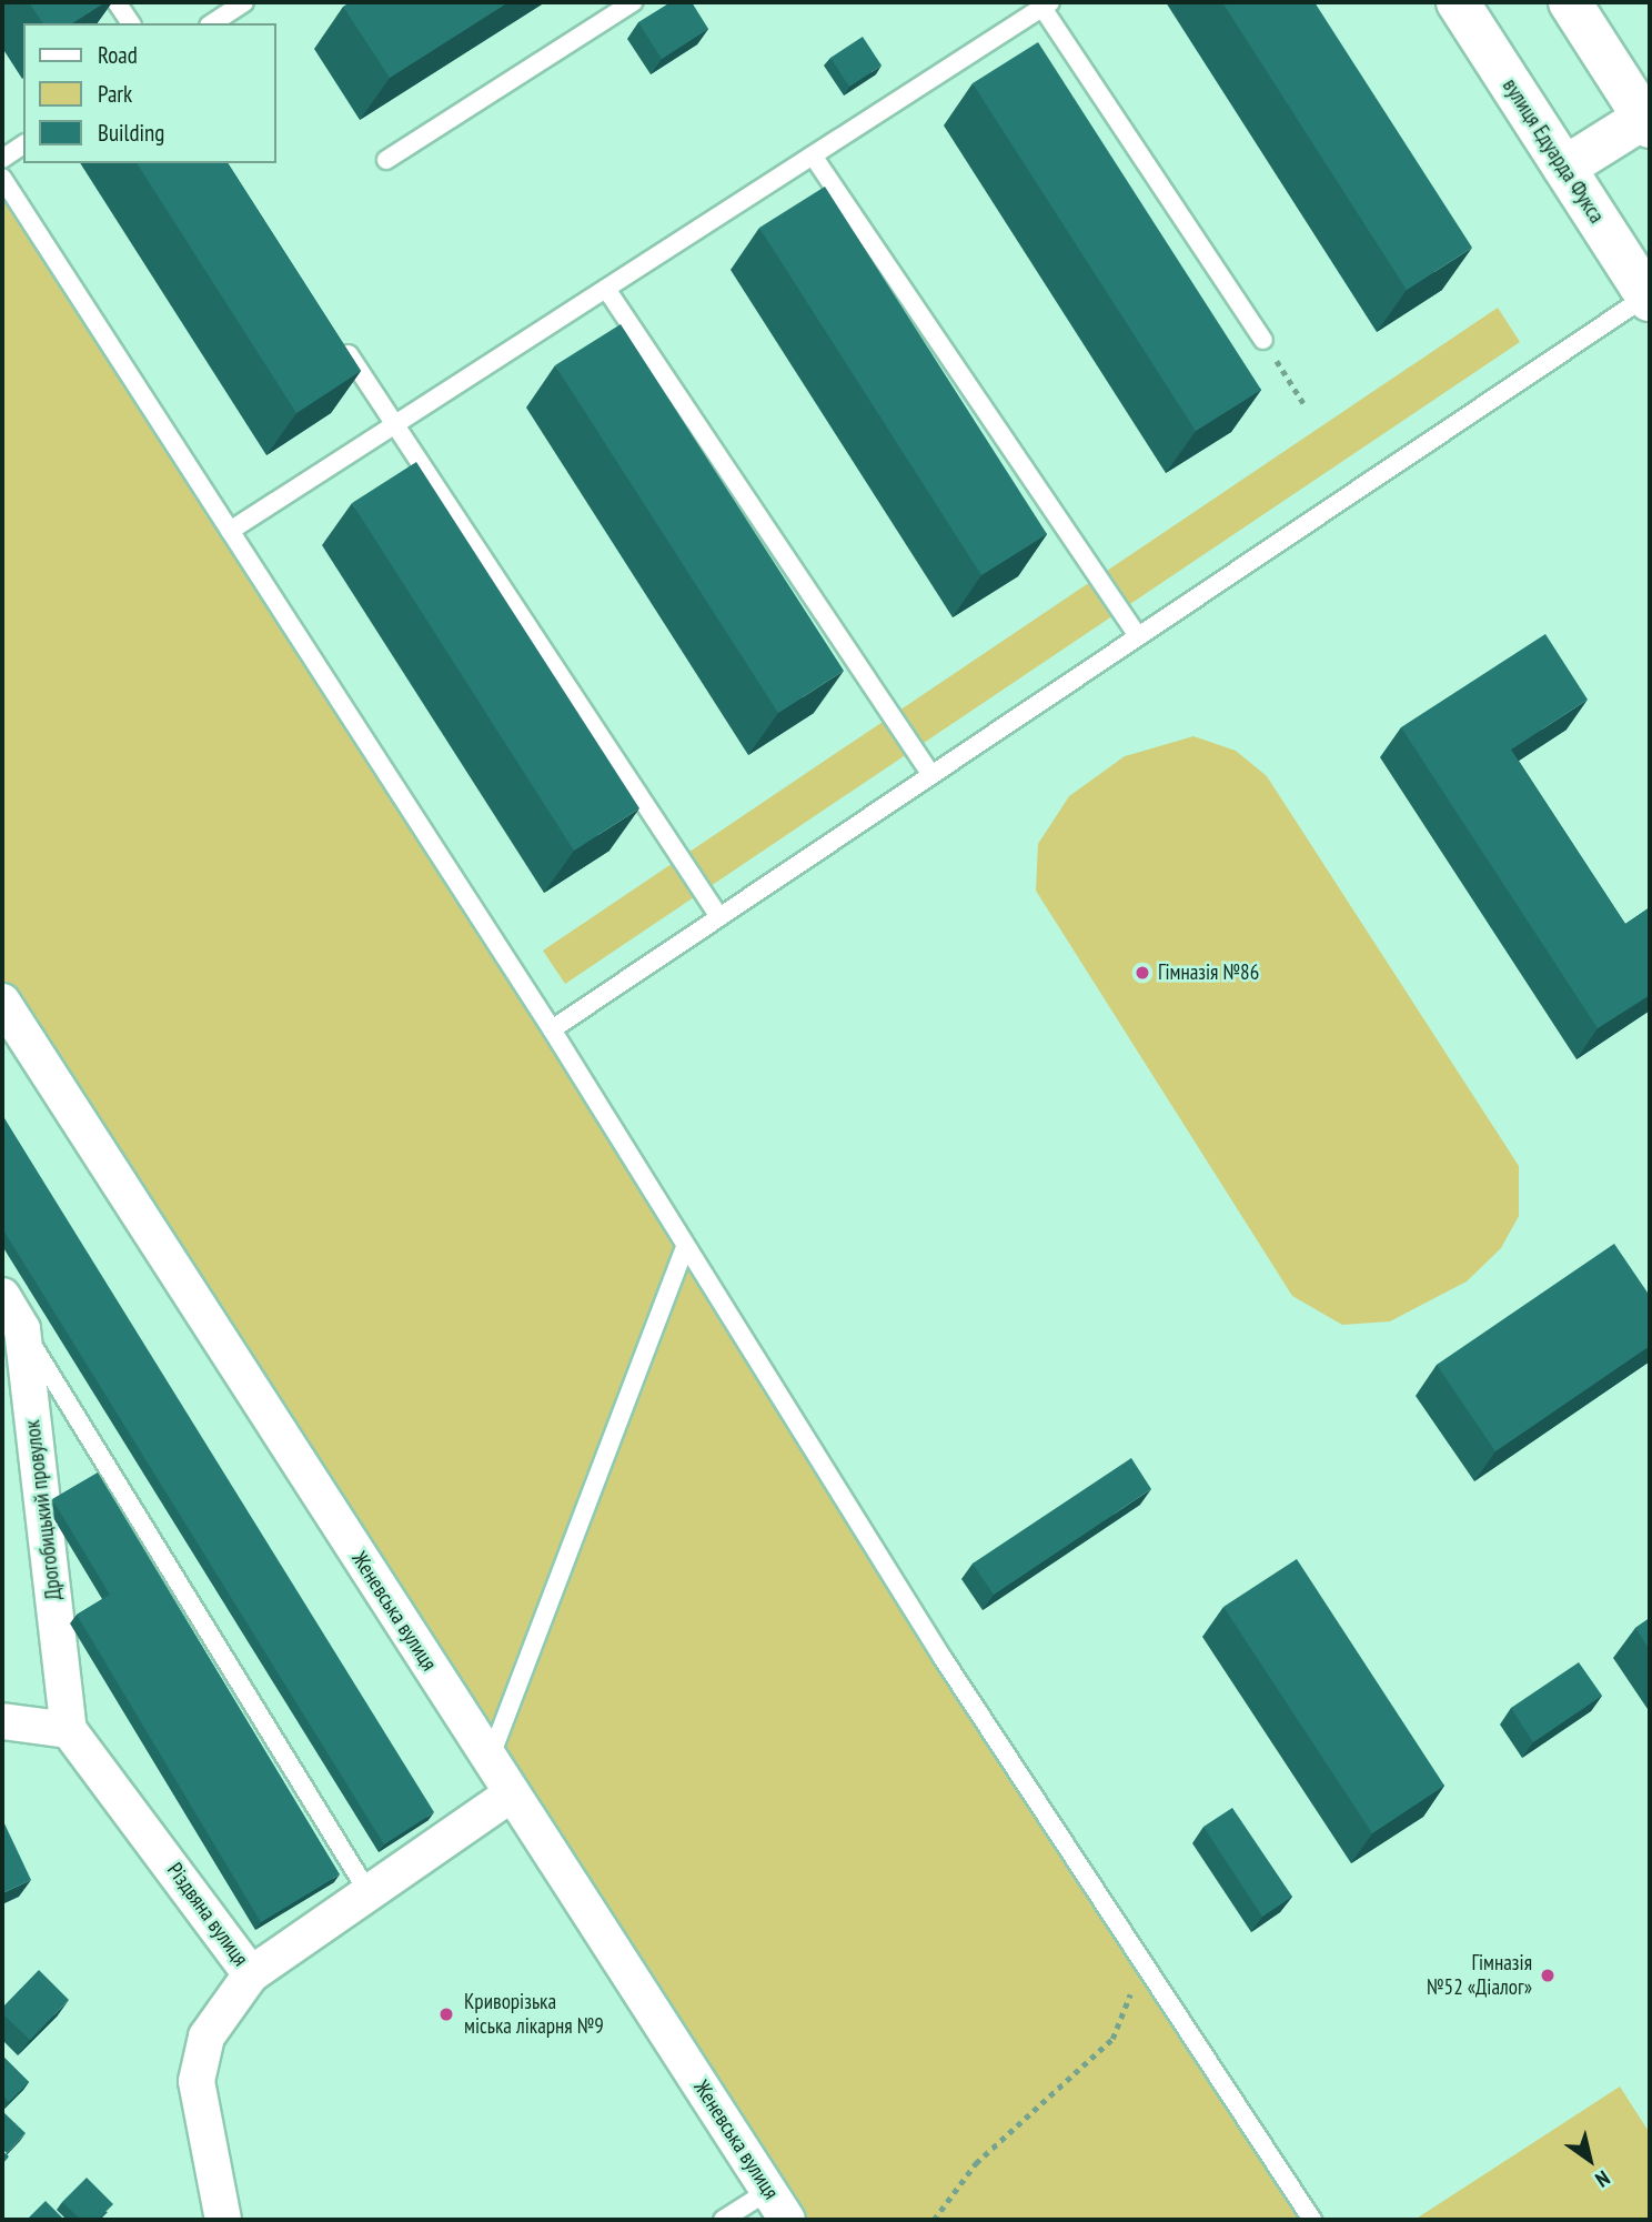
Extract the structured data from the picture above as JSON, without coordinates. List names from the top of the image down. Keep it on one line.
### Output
{"streets":{"main road":["вулиця Едуарда Фукса"],"street":["Дрогобицький провулок","Женевська вулиця","Різдвяна вулиця"]},"crossings":[["Дрогобицький провулок","Різдвяна вулиця"],["Женевська вулиця","Різдвяна вулиця"]],"places":["Гімназія №86","Гімназія №52 «Діалог»","Криворізька міська лікарня №9"],"legend":["Road","Park","Building"],"north":"bottom right"}
